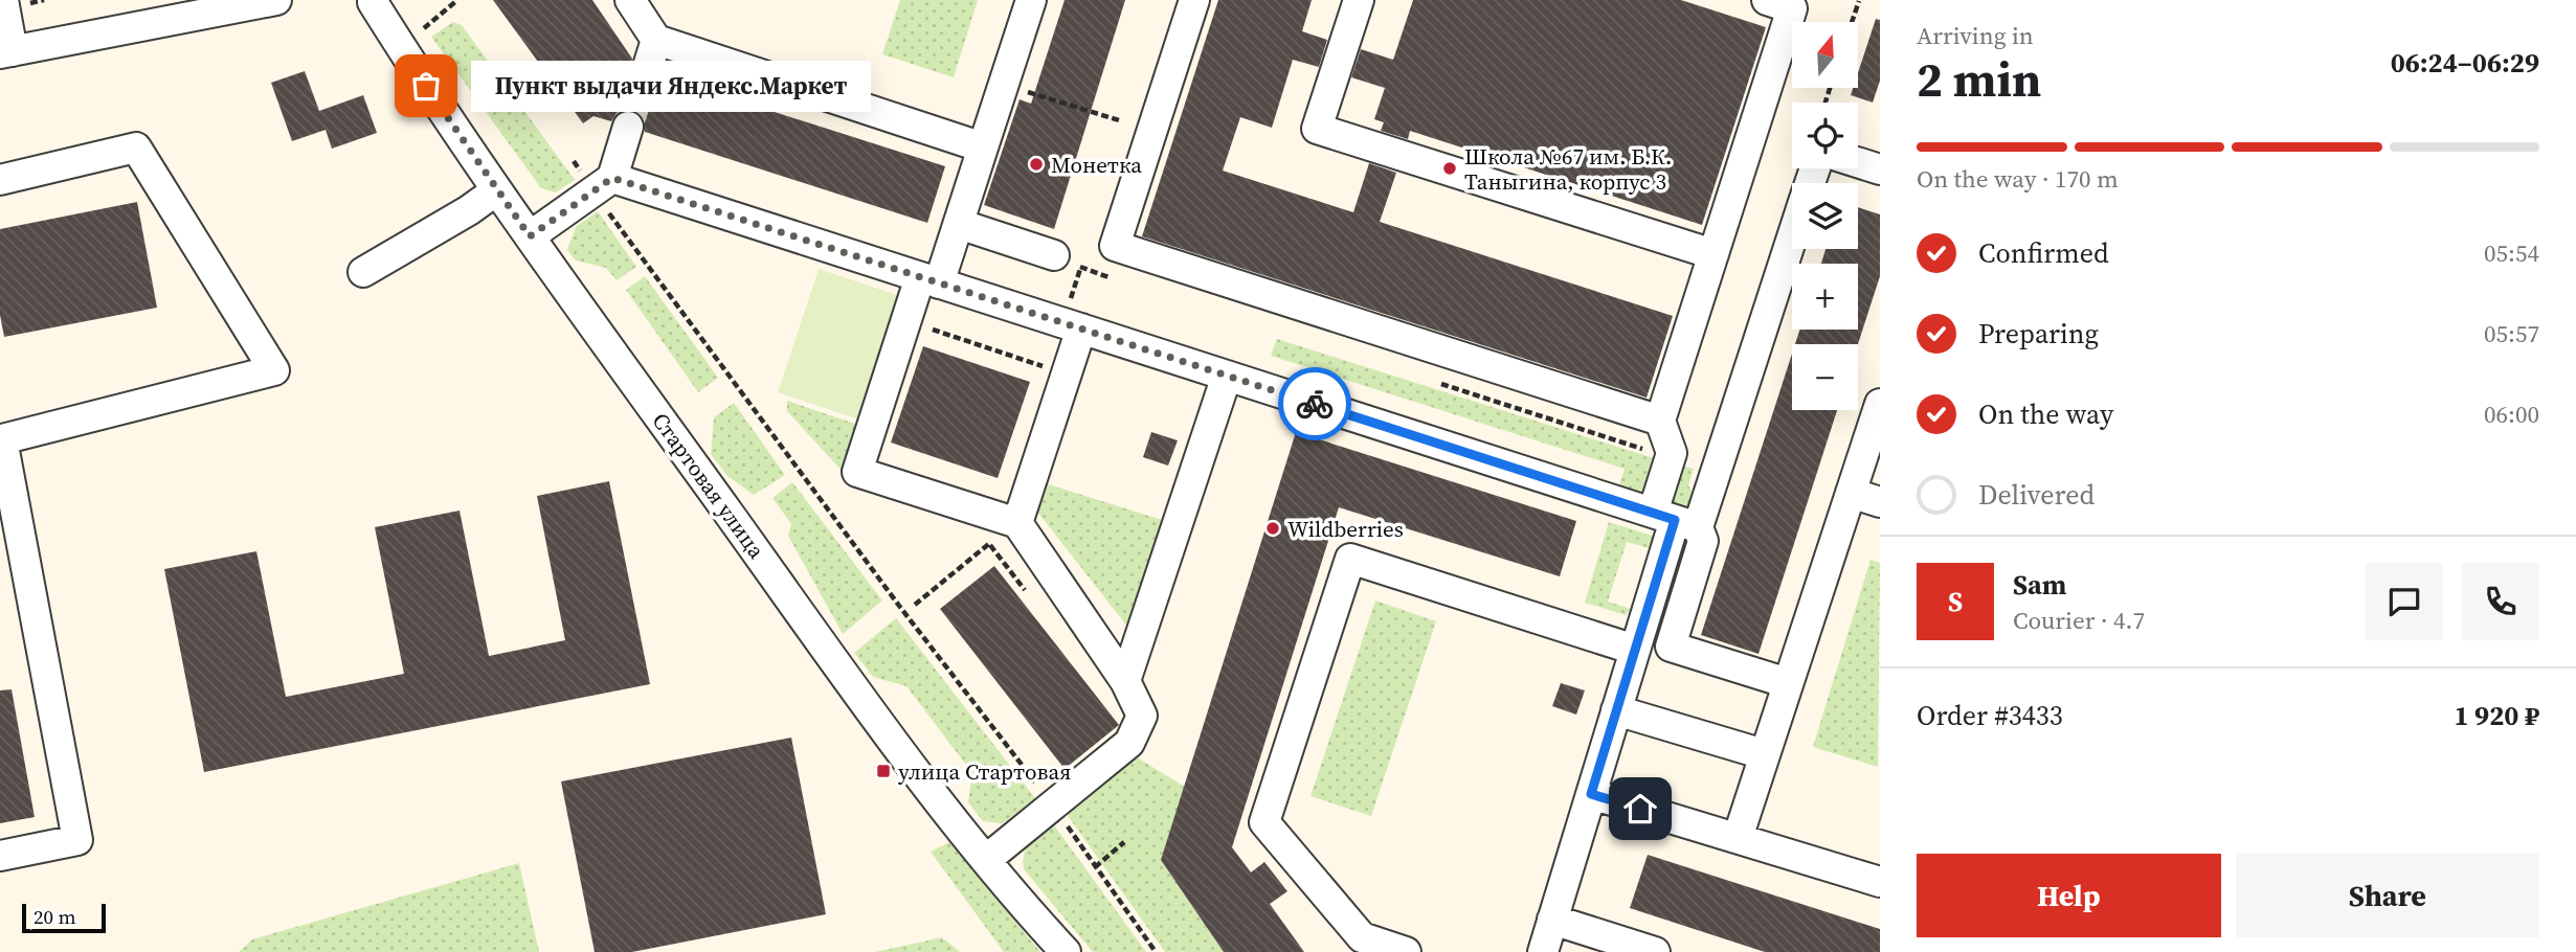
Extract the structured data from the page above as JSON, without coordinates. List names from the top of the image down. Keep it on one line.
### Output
{"streets":{"street":["Стартовая улица"]},"places":{"other":["Пункт выдачи Яндекс.Маркет","Монетка","Школа №67 им. Б.К. Таныгина, корпус 3","Wildberries"],"transit":["улица Стартовая"]},"scale_bar":"20 m","north":"top","page":{"heading":["2 min","Arriving in","06:24–06:29"],"panel":["Sam","Courier · 4.7","Order #3433","1 920 ₽"],"map_buttons":["+","−"],"bubble":"Пункт выдачи Яндекс.Маркет","bar":"On the way · 170 m","list":[["Confirmed","05:54"],["Preparing","05:57"],["On the way","06:00"],"Delivered"],"round":"S","buttons":["Help","Share"],"scale":"20 m"}}
